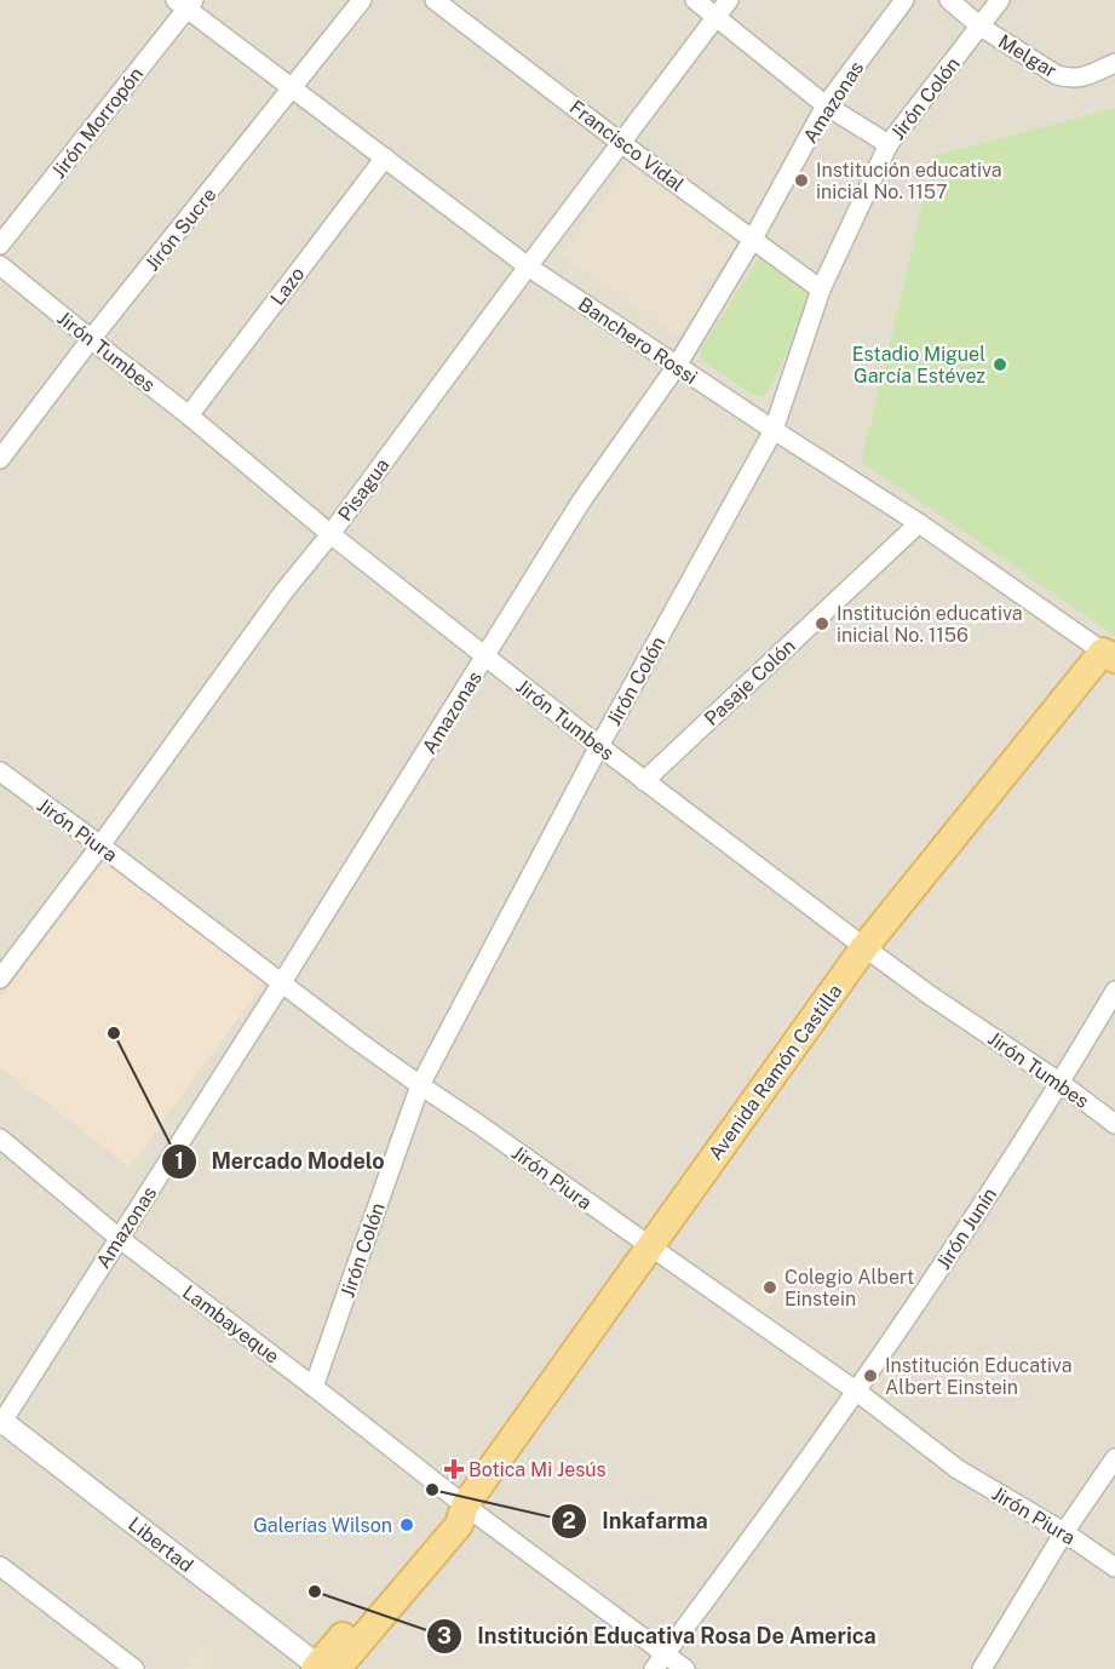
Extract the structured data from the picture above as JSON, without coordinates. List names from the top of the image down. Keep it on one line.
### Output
{"streets":{"main road":["Avenida Ramón Castilla"],"street":["Melgar","Jirón Colón","Amazonas","Jirón Morropón","Francisco Vidal","Jirón Sucre","Lazo","Banchero Rossi","Jirón Tumbes","Pisagua","Pasaje Colón","Jirón Piura","Jirón Junín","Lambayeque","Libertad"]},"crossings":[["Melgar","Jirón Colón"],["Jirón Colón","Francisco Vidal"],["Jirón Colón","Banchero Rossi"],["Jirón Colón","Jirón Tumbes"],["Jirón Colón","Jirón Piura"],["Jirón Colón","Lambayeque"],["Amazonas","Francisco Vidal"],["Amazonas","Banchero Rossi"],["Amazonas","Jirón Tumbes"],["Amazonas","Jirón Piura"],["Amazonas","Lambayeque"],["Amazonas","Libertad"],["Jirón Morropón","Banchero Rossi"],["Francisco Vidal","Pisagua"],["Jirón Sucre","Banchero Rossi"],["Jirón Sucre","Jirón Tumbes"],["Lazo","Banchero Rossi"],["Lazo","Jirón Tumbes"],["Banchero Rossi","Pisagua"],["Banchero Rossi","Pasaje Colón"],["Banchero Rossi","Avenida Ramón Castilla"],["Jirón Tumbes","Pisagua"],["Jirón Tumbes","Pasaje Colón"],["Jirón Tumbes","Avenida Ramón Castilla"],["Jirón Tumbes","Jirón Junín"],["Pisagua","Jirón Piura"],["Jirón Piura","Avenida Ramón Castilla"],["Jirón Piura","Jirón Junín"],["Avenida Ramón Castilla","Lambayeque"],["Avenida Ramón Castilla","Libertad"],["Jirón Junín","Lambayeque"]],"places":{"other":["Institución educativa inicial No. 1157","Estadio Miguel García Estévez","Institución educativa inicial No. 1156","Mercado Modelo","Colegio Albert Einstein","Institución Educativa Albert Einstein","Inkafarma","Galerías Wilson","Institución Educativa Rosa De America"],"health":["Botica Mi Jesús"]}}
